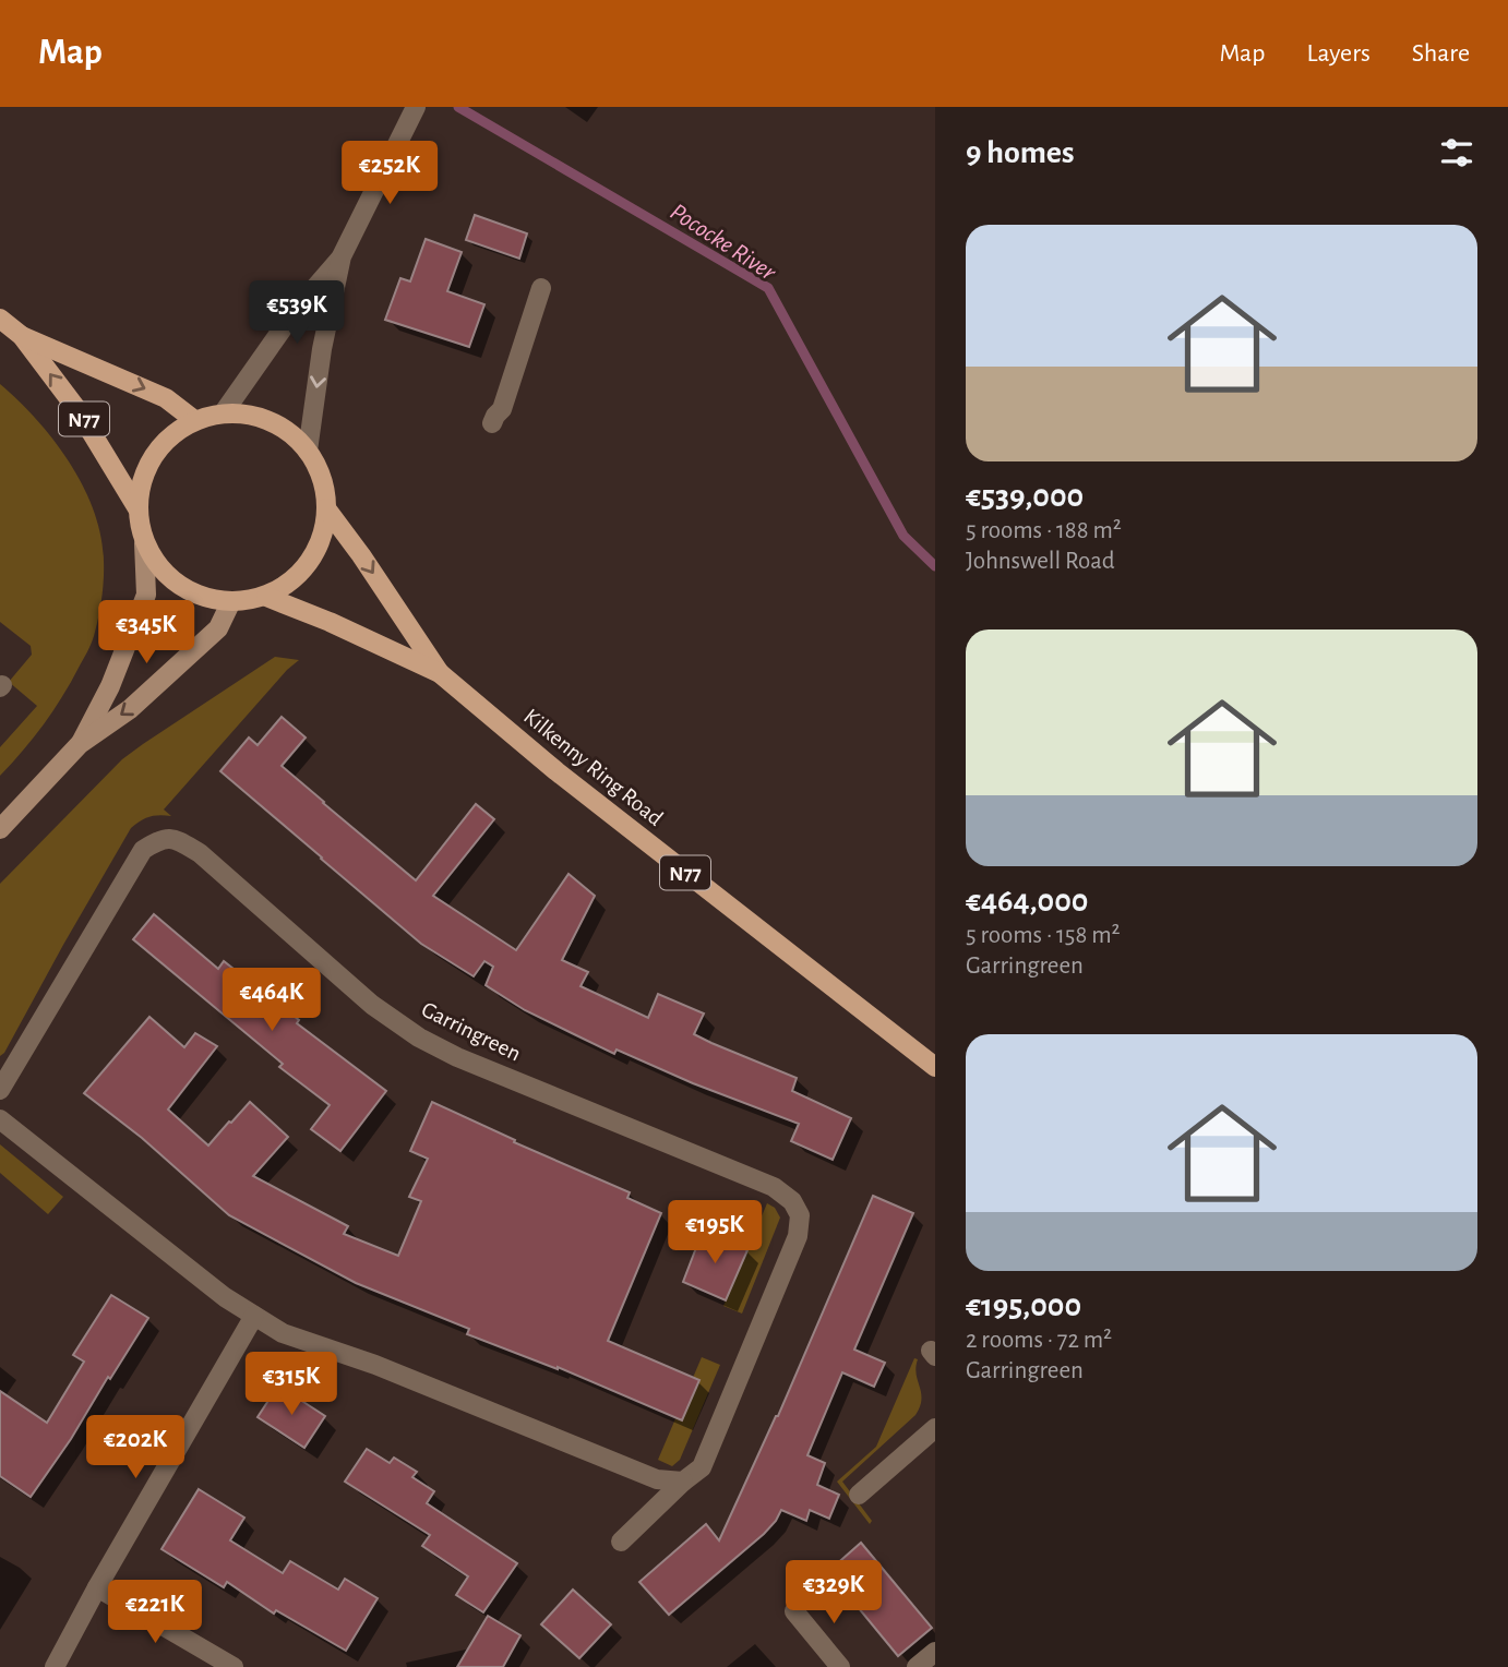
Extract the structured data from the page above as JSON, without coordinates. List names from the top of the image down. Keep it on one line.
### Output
{"streets":{"main road":["N77","Kilkenny Ring Road"],"street":["Garringreen"]},"crossings":[["N77","Kilkenny Ring Road"]],"water":["Pococke River"],"page":{"header":"Map","nav":["Map","Layers","Share"],"heading":"9 homes","price":["€252K","€539K","€345K","€464K","€195K","€315K","€202K","€329K","€221K"],"list":[{"name":"€539,000","note":"5 rooms · 188 m² · Johnswell Road"},{"name":"€464,000","note":"5 rooms · 158 m² · Garringreen"},{"name":"€195,000","note":"2 rooms · 72 m² · Garringreen"}]}}
